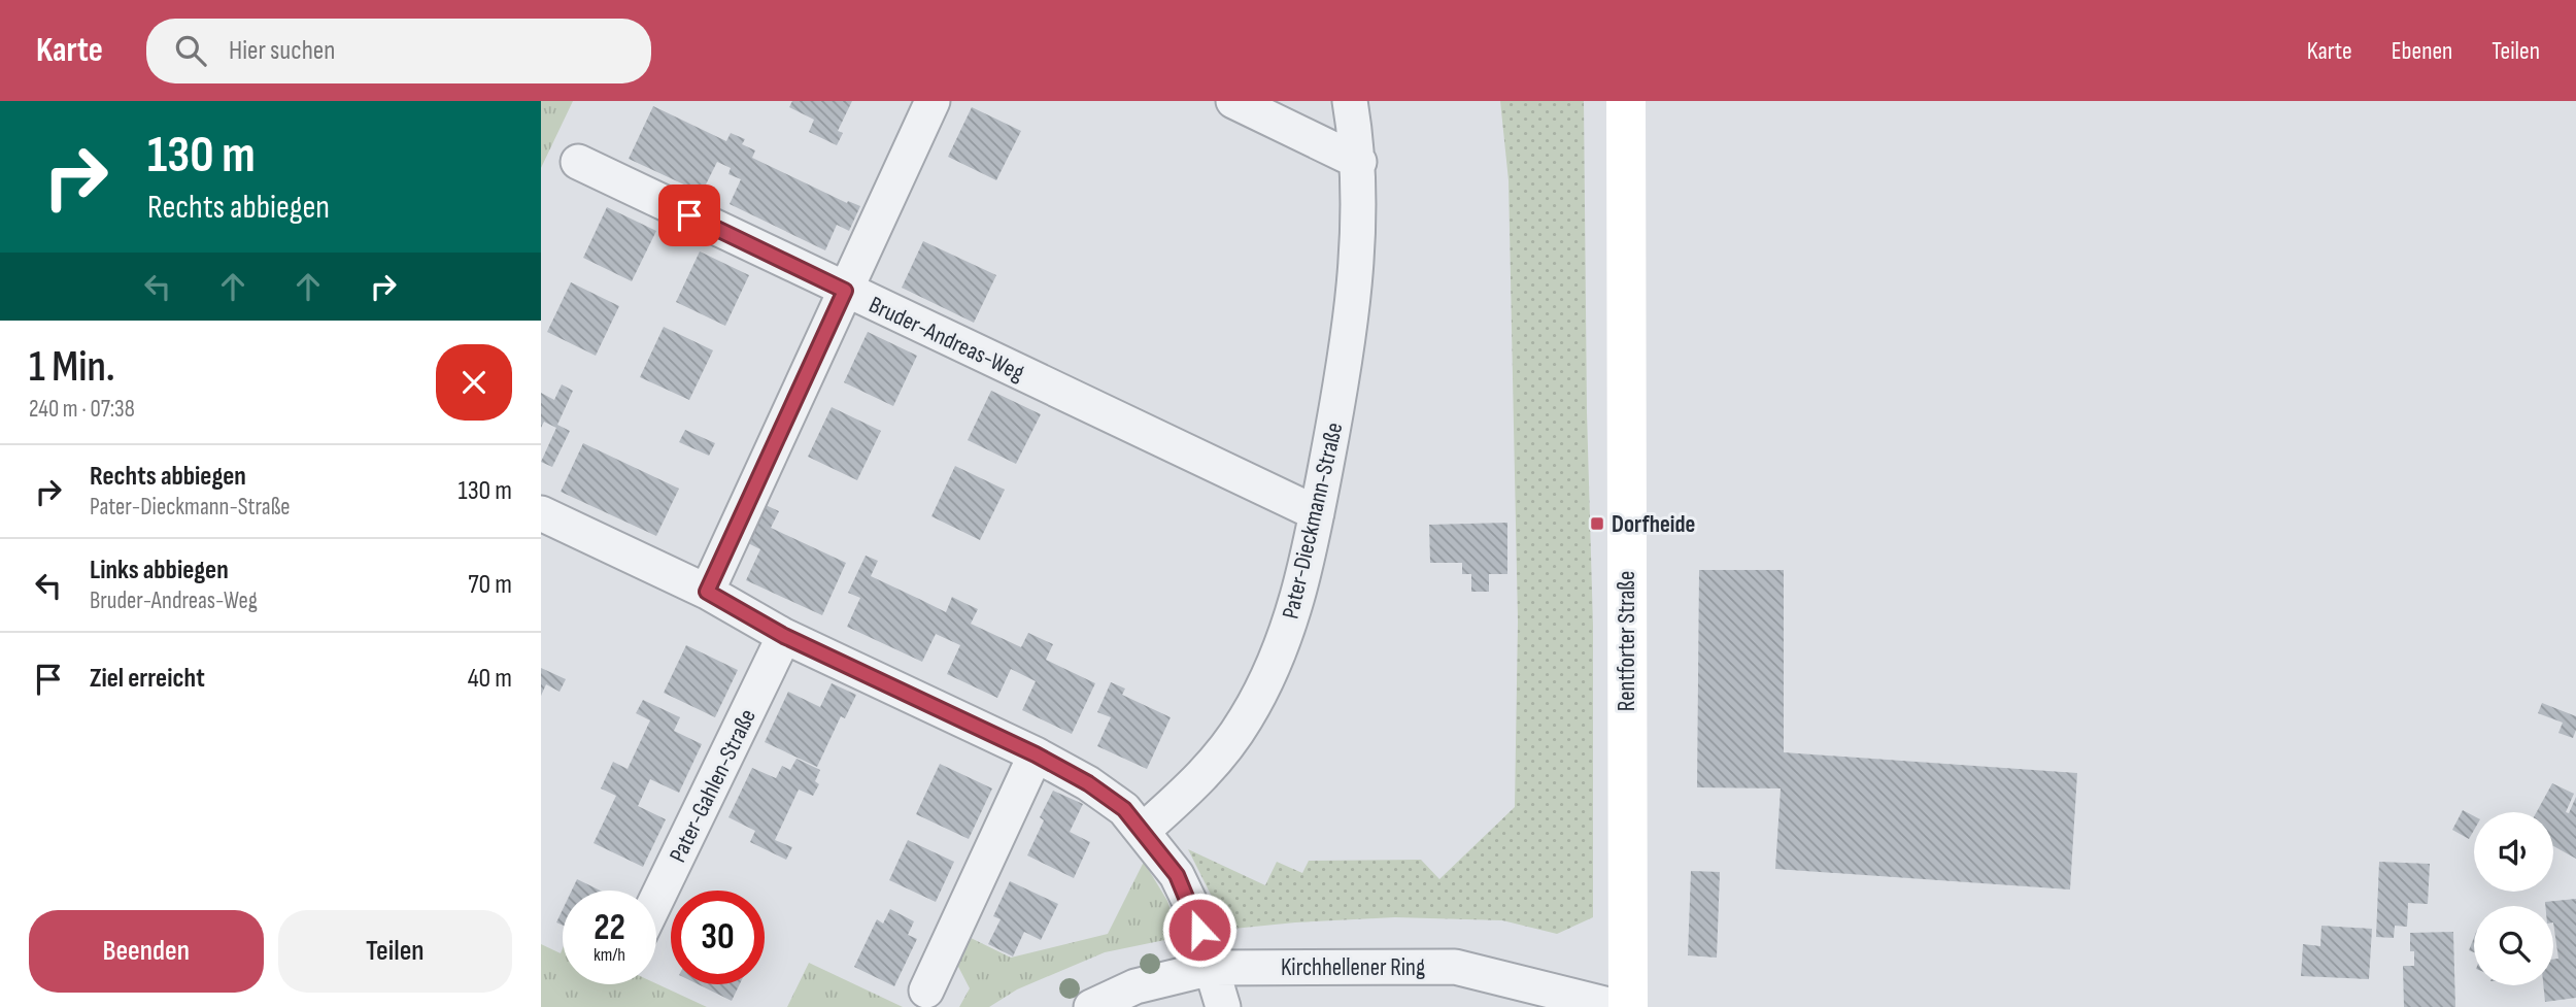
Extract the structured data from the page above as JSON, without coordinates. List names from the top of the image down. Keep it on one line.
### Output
{"streets":{"main road":["Rentforter Straße"],"street":["Bruder-Andreas-Weg","Pater-Dieckmann-Straße","Pater-Gahlen-Straße","Kirchhellener Ring"]},"crossings":[["Bruder-Andreas-Weg","Pater-Dieckmann-Straße"]],"places":{"transit":["Dorfheide"]},"page":{"header":"Karte","search":"Hier suchen","nav":["Karte","Ebenen","Teilen"],"turn":["130 m","Rechts abbiegen"],"heading":["1 Min.","240 m · 07:38"],"list":[{"name":"Rechts abbiegen","note":"Pater-Dieckmann-Straße","value":"130 m"},{"name":"Links abbiegen","note":"Bruder-Andreas-Weg","value":"70 m"},{"name":"Ziel erreicht","value":"40 m"}],"speed":"22 km/h","limit":"30","buttons":["Beenden","Teilen"]}}
